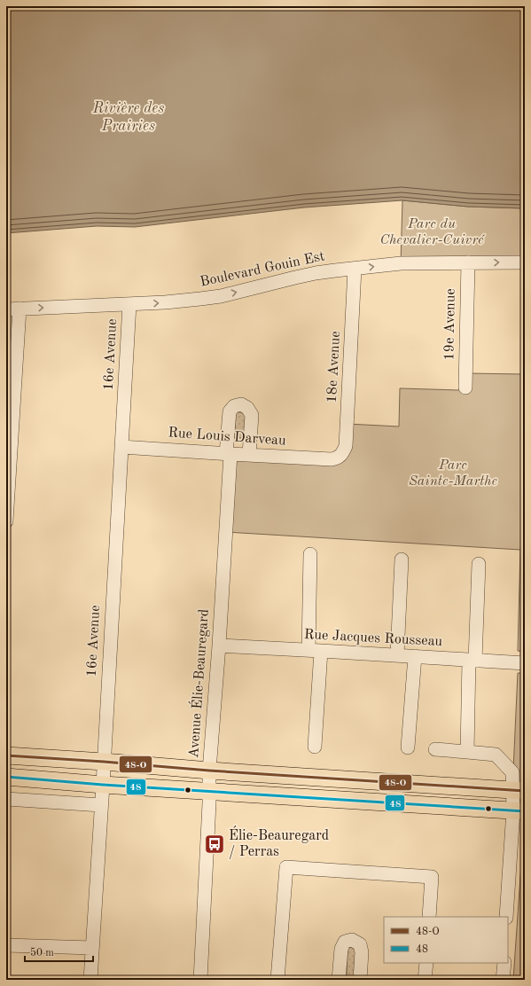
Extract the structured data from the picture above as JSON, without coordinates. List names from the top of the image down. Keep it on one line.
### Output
{"streets":{"street":["Boulevard Gouin Est","19e Avenue","16e Avenue","18e Avenue","Rue Louis Darveau","Rue Jacques Rousseau","Avenue Élie-Beauregard"]},"crossings":[["Boulevard Gouin Est","19e Avenue"],["Boulevard Gouin Est","16e Avenue"],["Boulevard Gouin Est","18e Avenue"],["16e Avenue","Rue Louis Darveau"],["18e Avenue","Rue Louis Darveau"],["Rue Louis Darveau","Avenue Élie-Beauregard"],["Rue Jacques Rousseau","Avenue Élie-Beauregard"]],"one_way":["Boulevard Gouin Est"],"water":["Rivière des Prairies"],"parks":["Parc du Chevalier-Cuivré","Parc Sainte-Marthe"],"places":{"bus stop":["Élie-Beauregard / Perras"]},"lines":["transit line 48-O","transit line 48"],"legend":["48-O","48"],"scale_bar":"50 m"}
